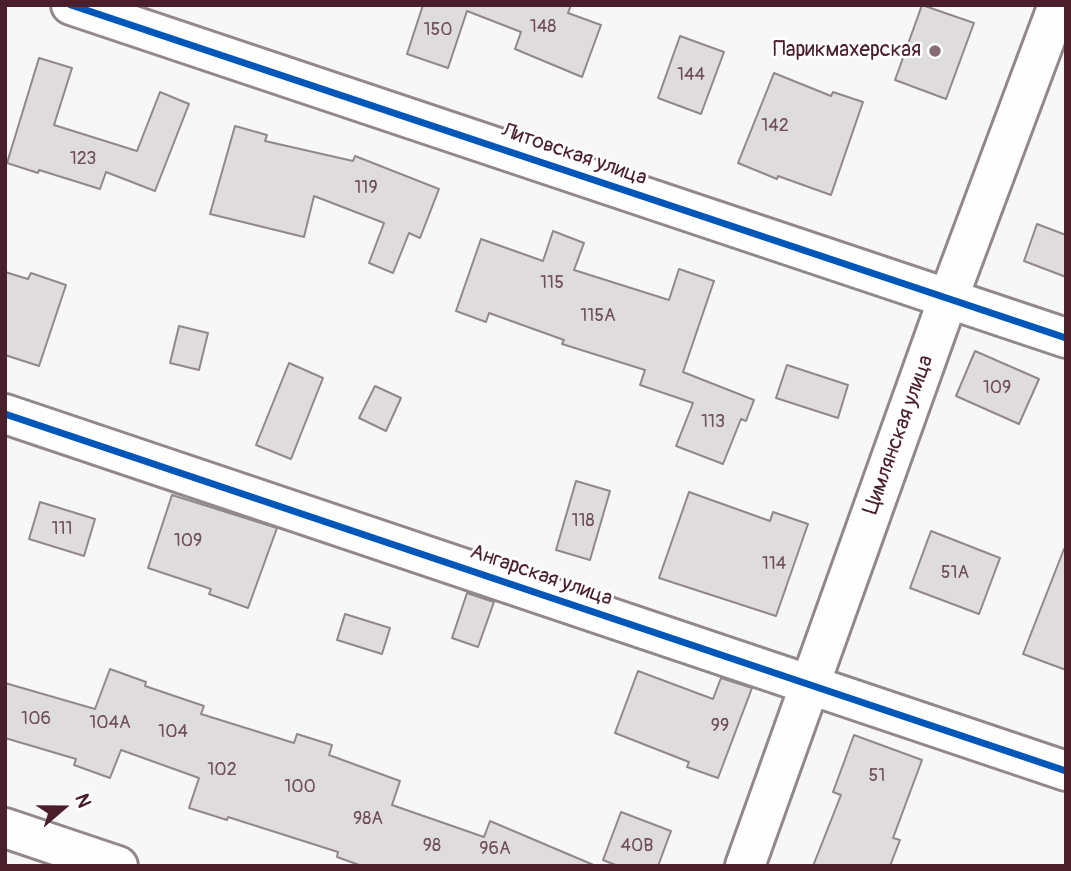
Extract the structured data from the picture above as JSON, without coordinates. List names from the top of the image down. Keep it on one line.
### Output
{"streets":{"street":["Литовская улица","Цимлянская улица","Ангарская улица"]},"crossings":[["Литовская улица","Цимлянская улица"],["Цимлянская улица","Ангарская улица"]],"places":["Парикмахерская"],"house_numbers":["148","150","144","142","123","119","115","115А","109","113","118","111","109","114","51А","106","104А","99","104","102","51","100","98А","98","40В","96А"],"north":"right"}
